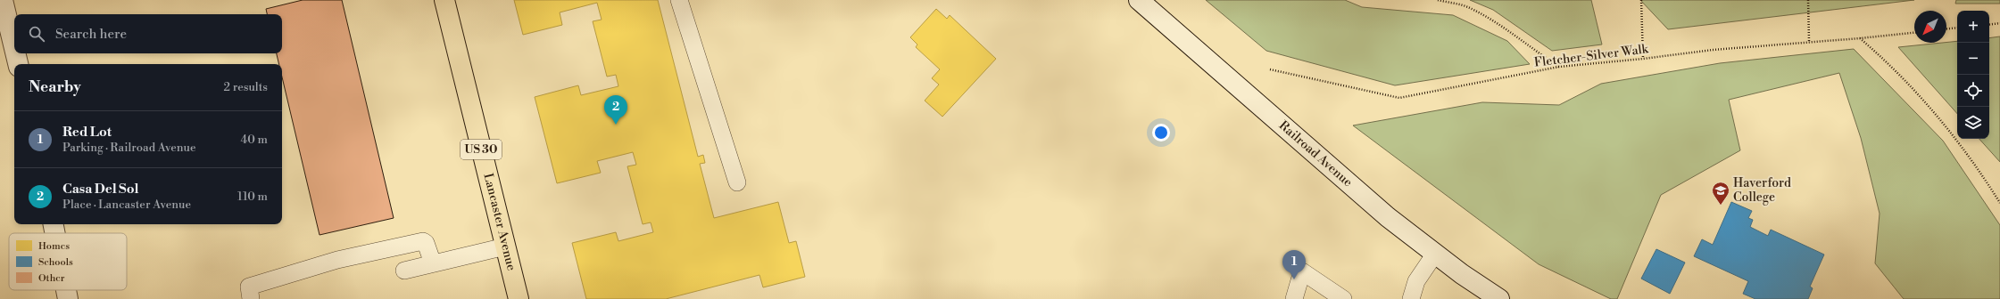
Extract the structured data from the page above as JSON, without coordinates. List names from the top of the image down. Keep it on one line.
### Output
{"streets":{"highway":["US 30","Lancaster Avenue"],"street":["Railroad Avenue"],"path":["Fletcher-Silver Walk"]},"places":{"school or university":["Haverford College"]},"legend":["Homes","Schools","Other"],"north":"bottom left","page":{"map_buttons":["+","−"],"search":"Search here","heading":["Nearby","2 results"],"pins":["2","1"],"list":[{"mark":"1","name":"Red Lot","note":"Parking · Railroad Avenue","value":"40 m"},{"mark":"2","name":"Casa Del Sol","note":"Place · Lancaster Avenue","value":"110 m"}]}}
